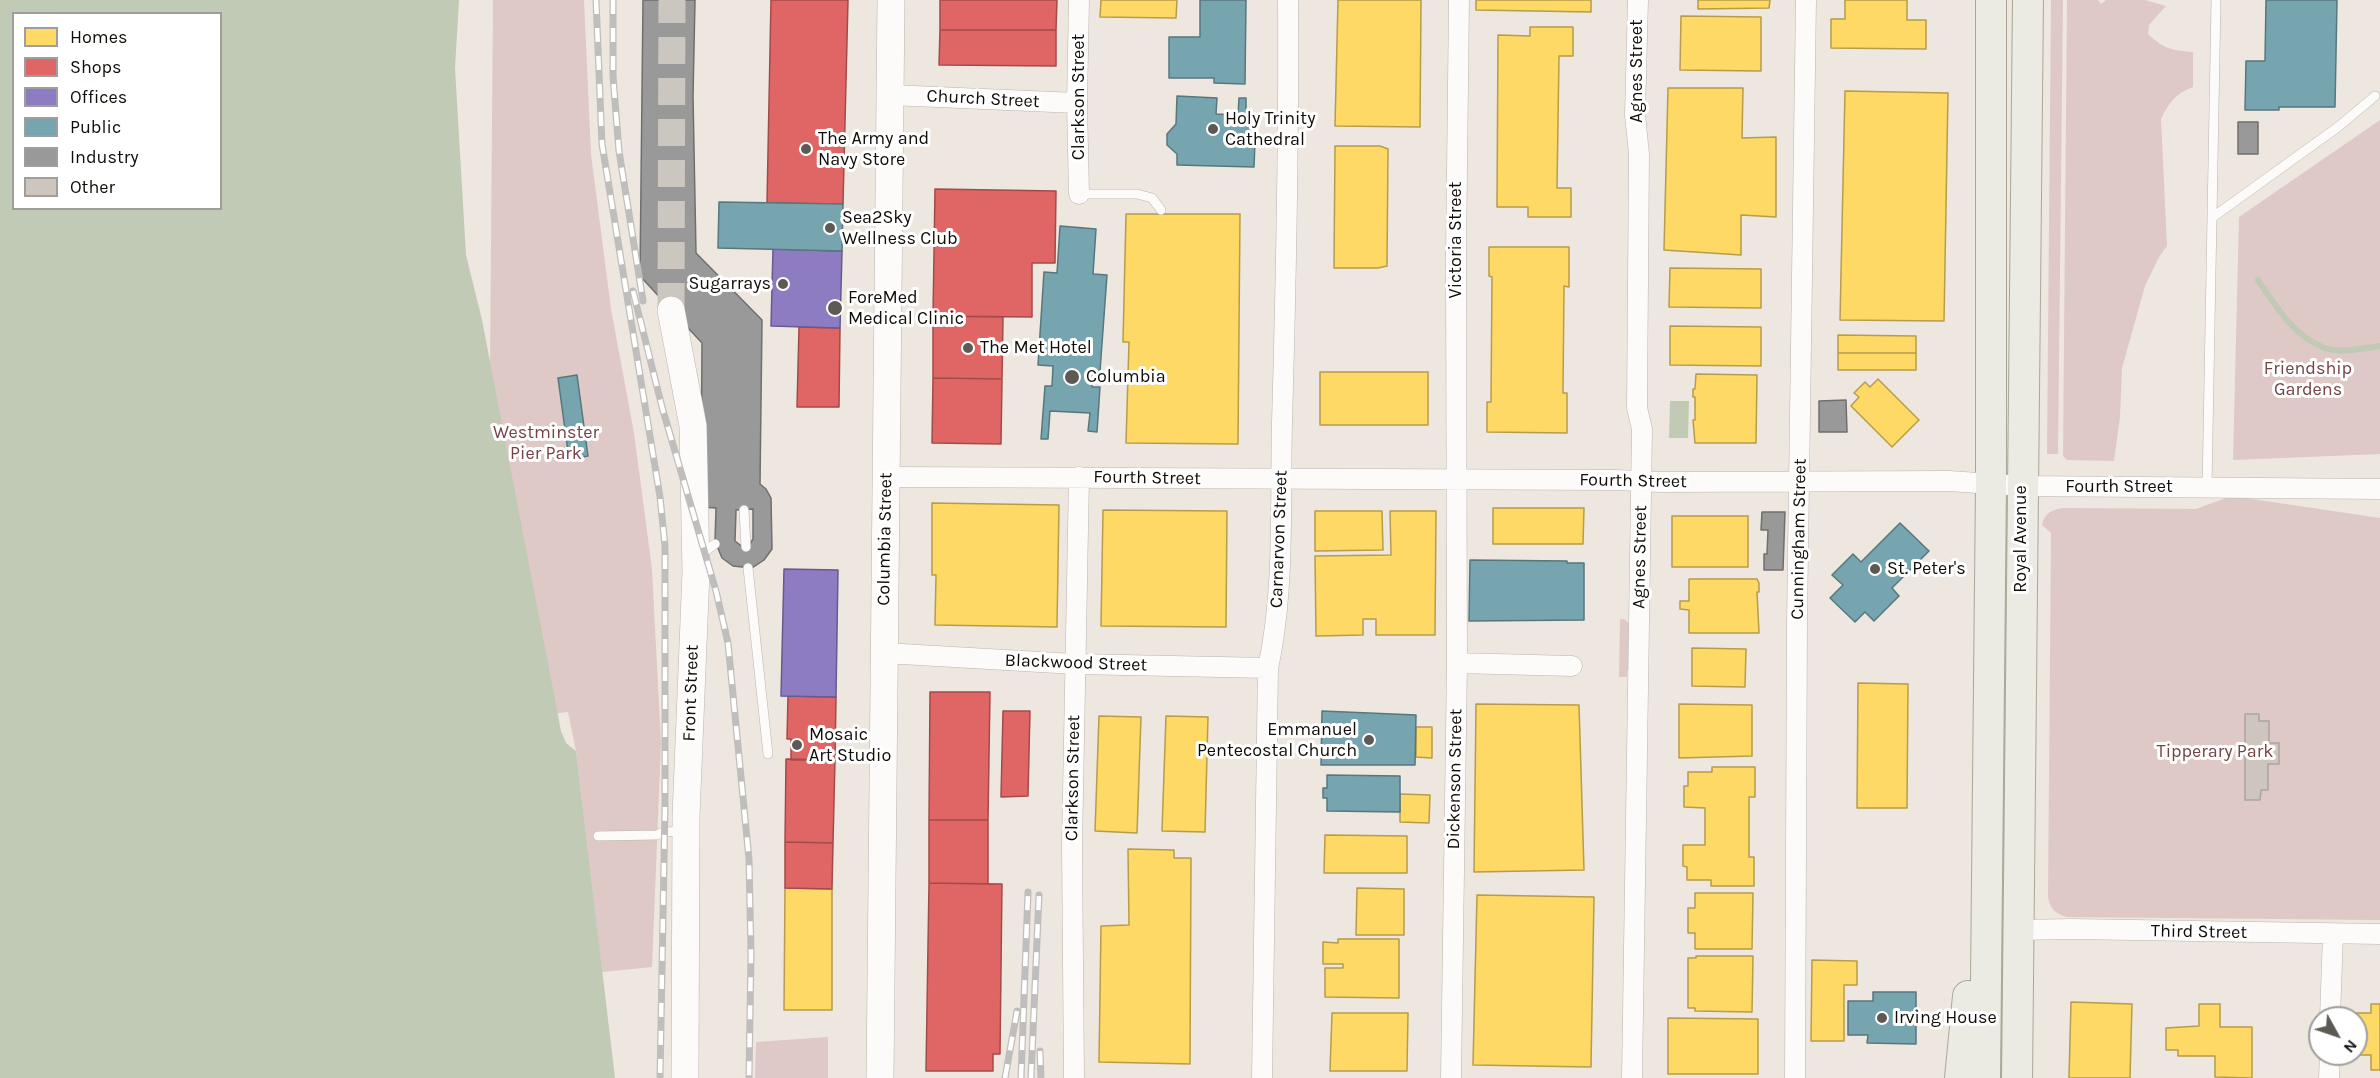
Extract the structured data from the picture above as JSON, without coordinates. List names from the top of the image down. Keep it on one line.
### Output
{"streets":{"main road":["Royal Avenue"],"street":["Agnes Street","Clarkson Street","Church Street","Victoria Street","Fourth Street","Columbia Street","Carnarvon Street","Cunningham Street","Blackwood Street","Front Street","Dickenson Street","Third Street"]},"crossings":[["Agnes Street","Fourth Street"],["Clarkson Street","Church Street"],["Clarkson Street","Fourth Street"],["Clarkson Street","Blackwood Street"],["Church Street","Columbia Street"],["Victoria Street","Fourth Street"],["Victoria Street","Dickenson Street"],["Fourth Street","Columbia Street"],["Fourth Street","Carnarvon Street"],["Fourth Street","Cunningham Street"],["Fourth Street","Royal Avenue"],["Fourth Street","Dickenson Street"],["Columbia Street","Blackwood Street"],["Carnarvon Street","Blackwood Street"],["Royal Avenue","Third Street"]],"parks":["Friendship Gardens","Westminster Pier Park","Tipperary Park"],"places":["Holy Trinity Cathedral","The Army and Navy Store","Sea2Sky Wellness Club","Sugarrays","ForeMed Medical Clinic","The Met Hotel","Columbia","St. Peter's","Emmanuel Pentecostal Church","Mosaic Art Studio","Irving House"],"legend":["Homes","Shops","Offices","Public","Industry","Other"],"north":"bottom right"}
